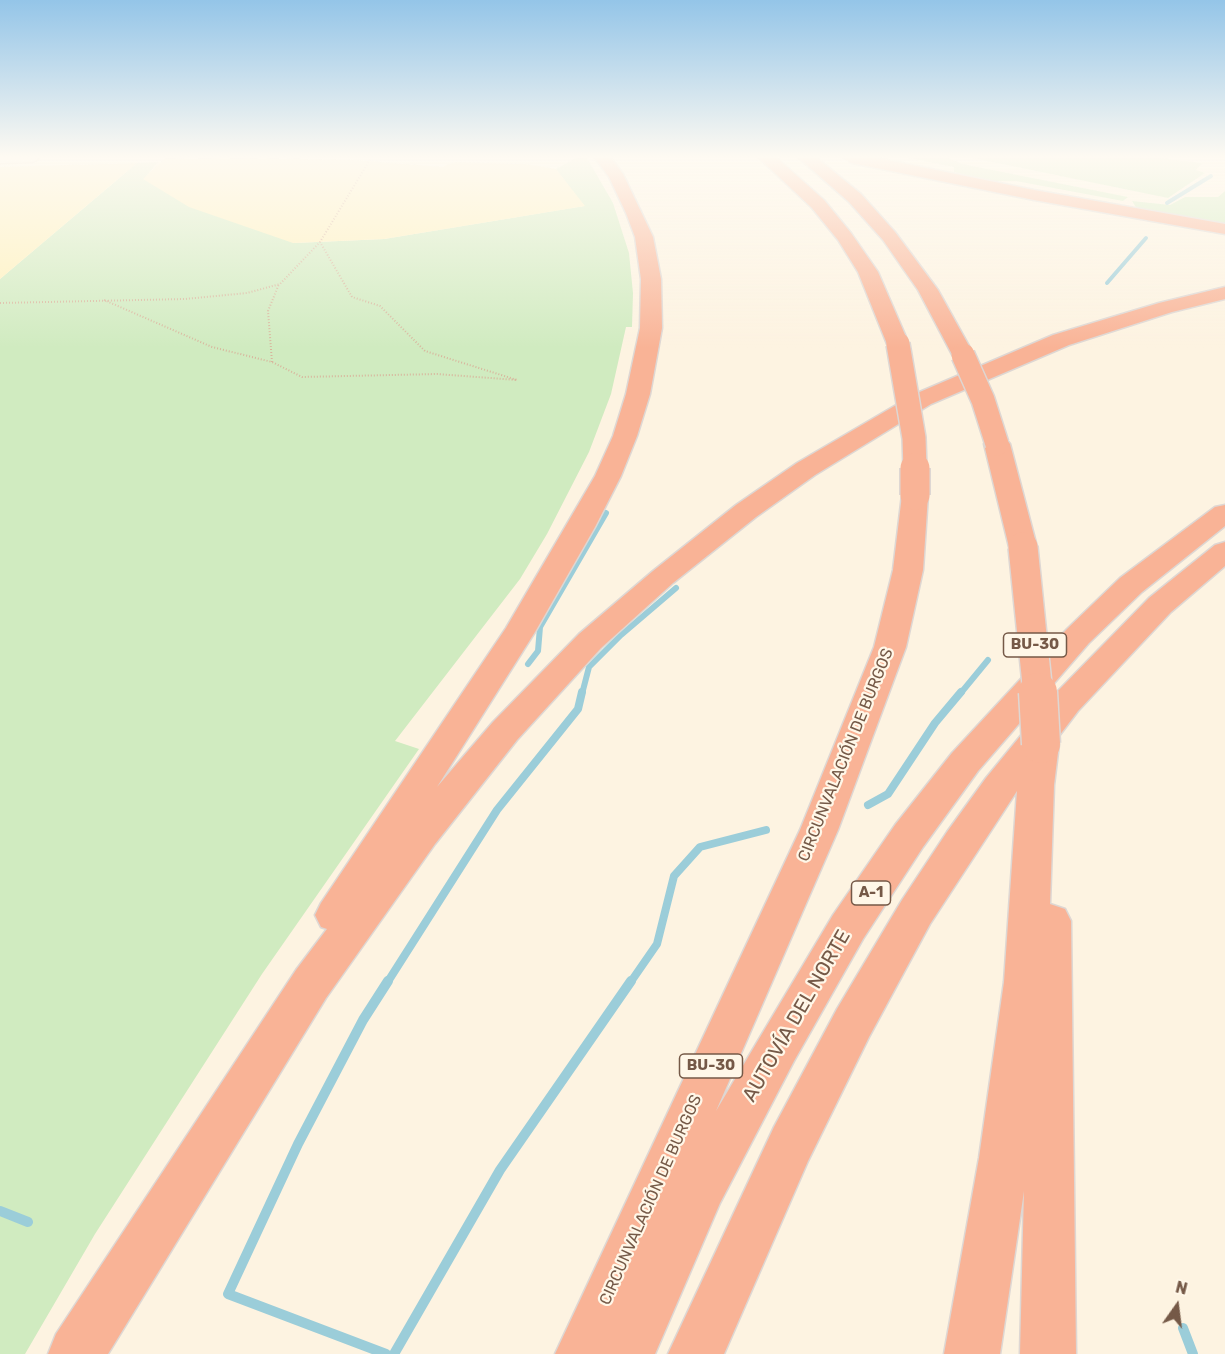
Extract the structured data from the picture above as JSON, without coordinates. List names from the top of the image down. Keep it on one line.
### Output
{"streets":{"highway":["BU-30","CIRCUNVALACIÓN DE BURGOS","A-1","AUTOVÍA DEL NORTE"]},"north":"top"}
